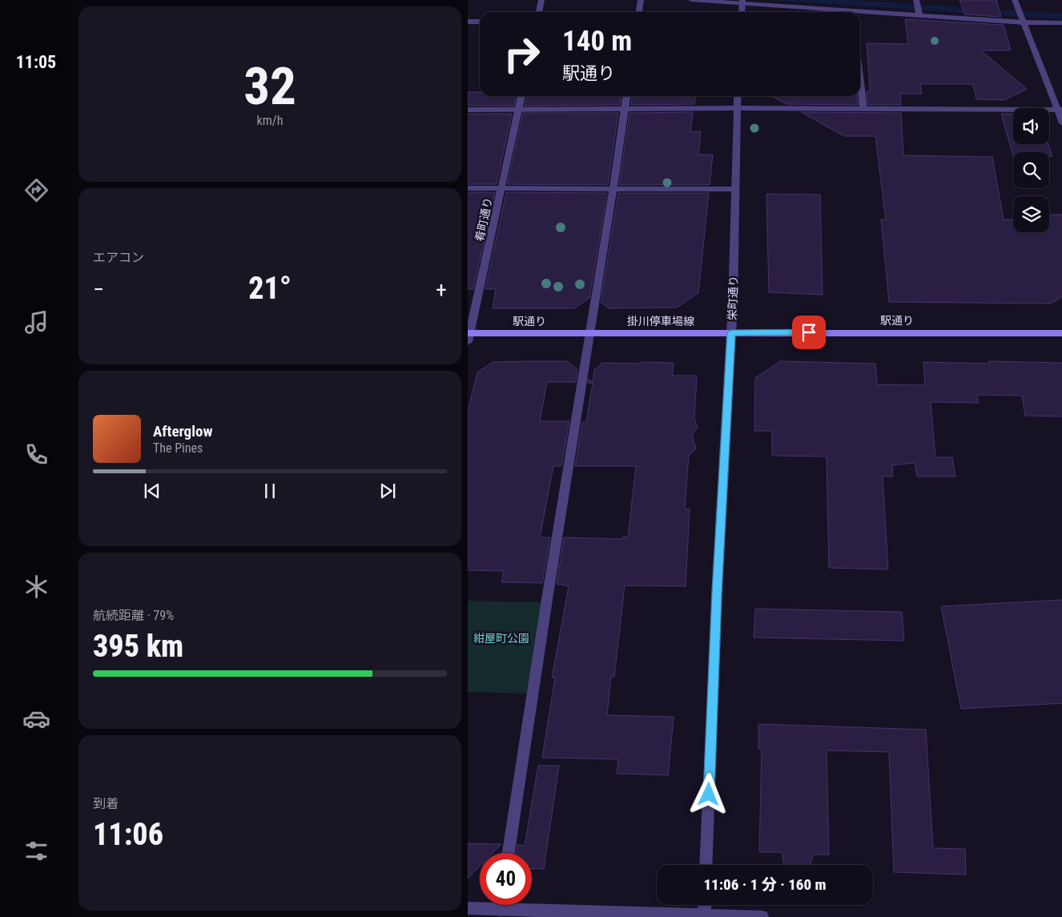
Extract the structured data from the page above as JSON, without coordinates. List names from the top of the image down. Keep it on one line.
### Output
{"streets":{"main road":["駅通り","掛川停車場線"],"street":["肴町通り","栄町通り"]},"crossings":[["肴町通り","駅通り"],["栄町通り","駅通り"],["栄町通り","掛川停車場線"],["駅通り","掛川停車場線"]],"parks":["紺屋町公園"],"page":{"tabs":"11:05","tile":[["32","km/h"],"エアコン",["航続距離 · 79%","395 km"],["到着","11:06"]],"turn":["140 m","駅通り"],"heat":["−","21°","+"],"song":["Afterglow","The Pines"],"limit":"40","trip":"11:06 · 1 分 · 160 m"}}
